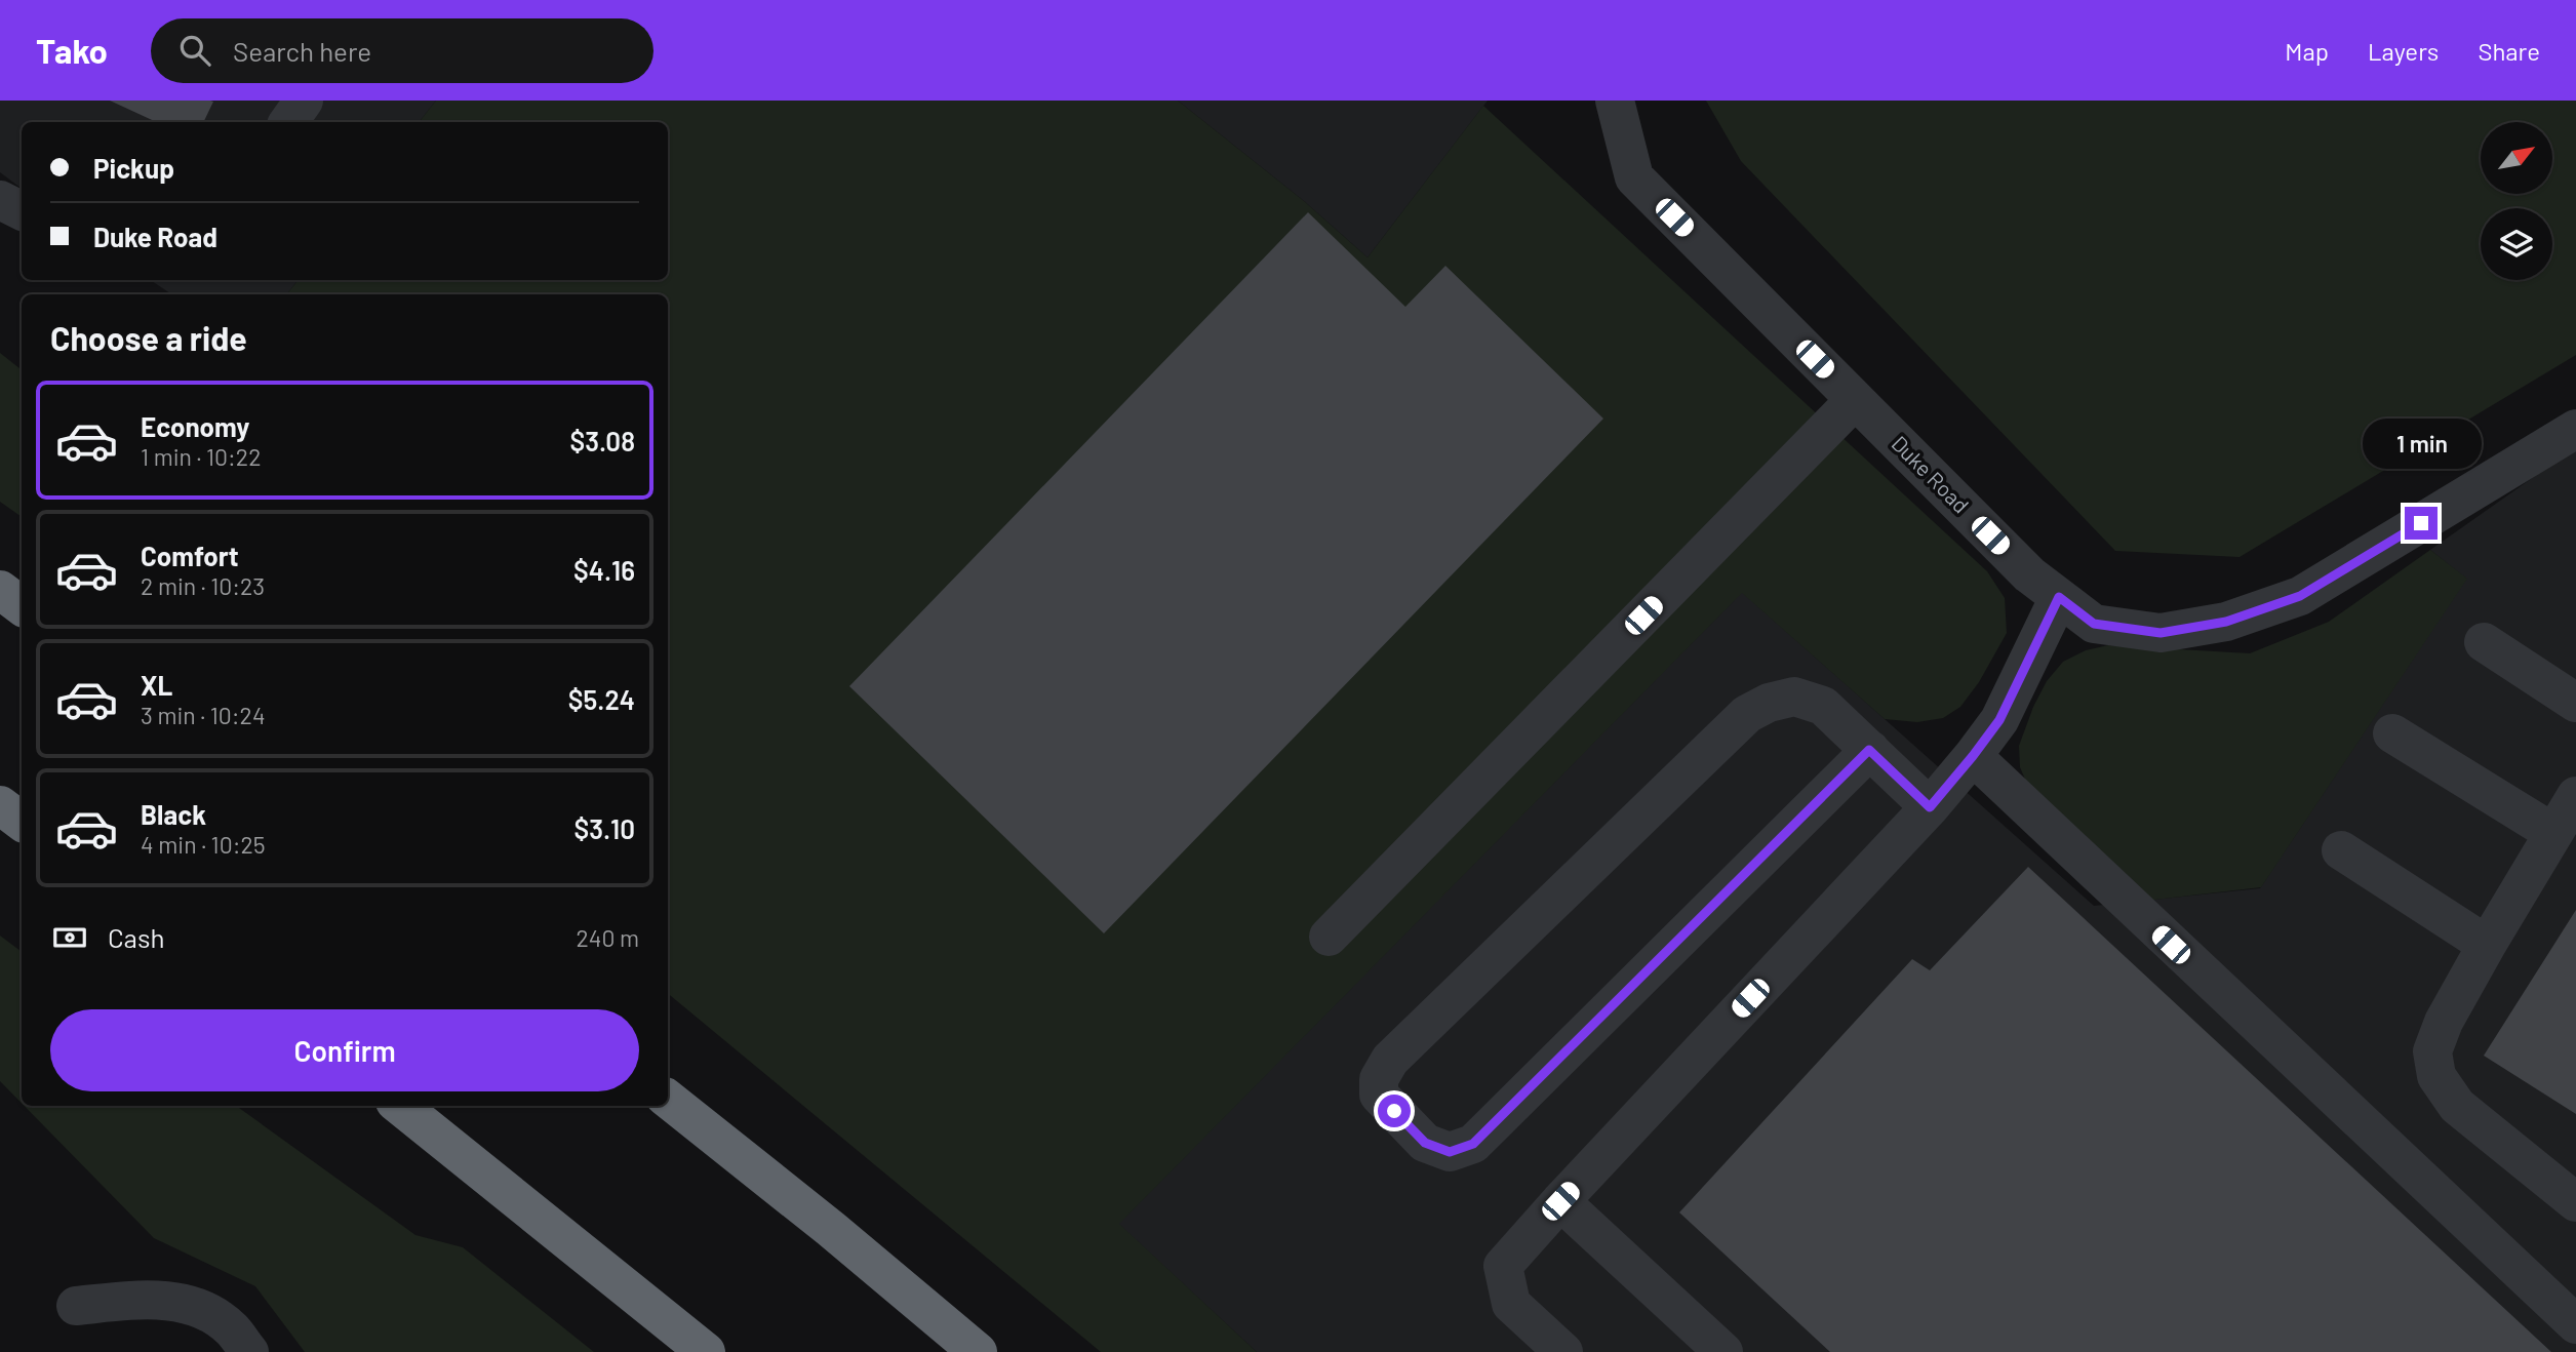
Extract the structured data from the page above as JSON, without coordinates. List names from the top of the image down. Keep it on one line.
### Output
{"streets":{"street":["Duke Road"]},"north":"top right","page":{"header":"Tako","search":"Search here","nav":["Map","Layers","Share"],"banner":["Pickup","Duke Road"],"heading":"Choose a ride","list":[{"name":"Economy","note":"1 min · 10:22","value":"$3.08"},{"name":"Comfort","note":"2 min · 10:23","value":"$4.16"},{"name":"XL","note":"3 min · 10:24","value":"$5.24"},{"name":"Black","note":"4 min · 10:25","value":"$3.10"}],"bubble":"1 min","pay":["Cash","240 m"],"buttons":"Confirm"}}
